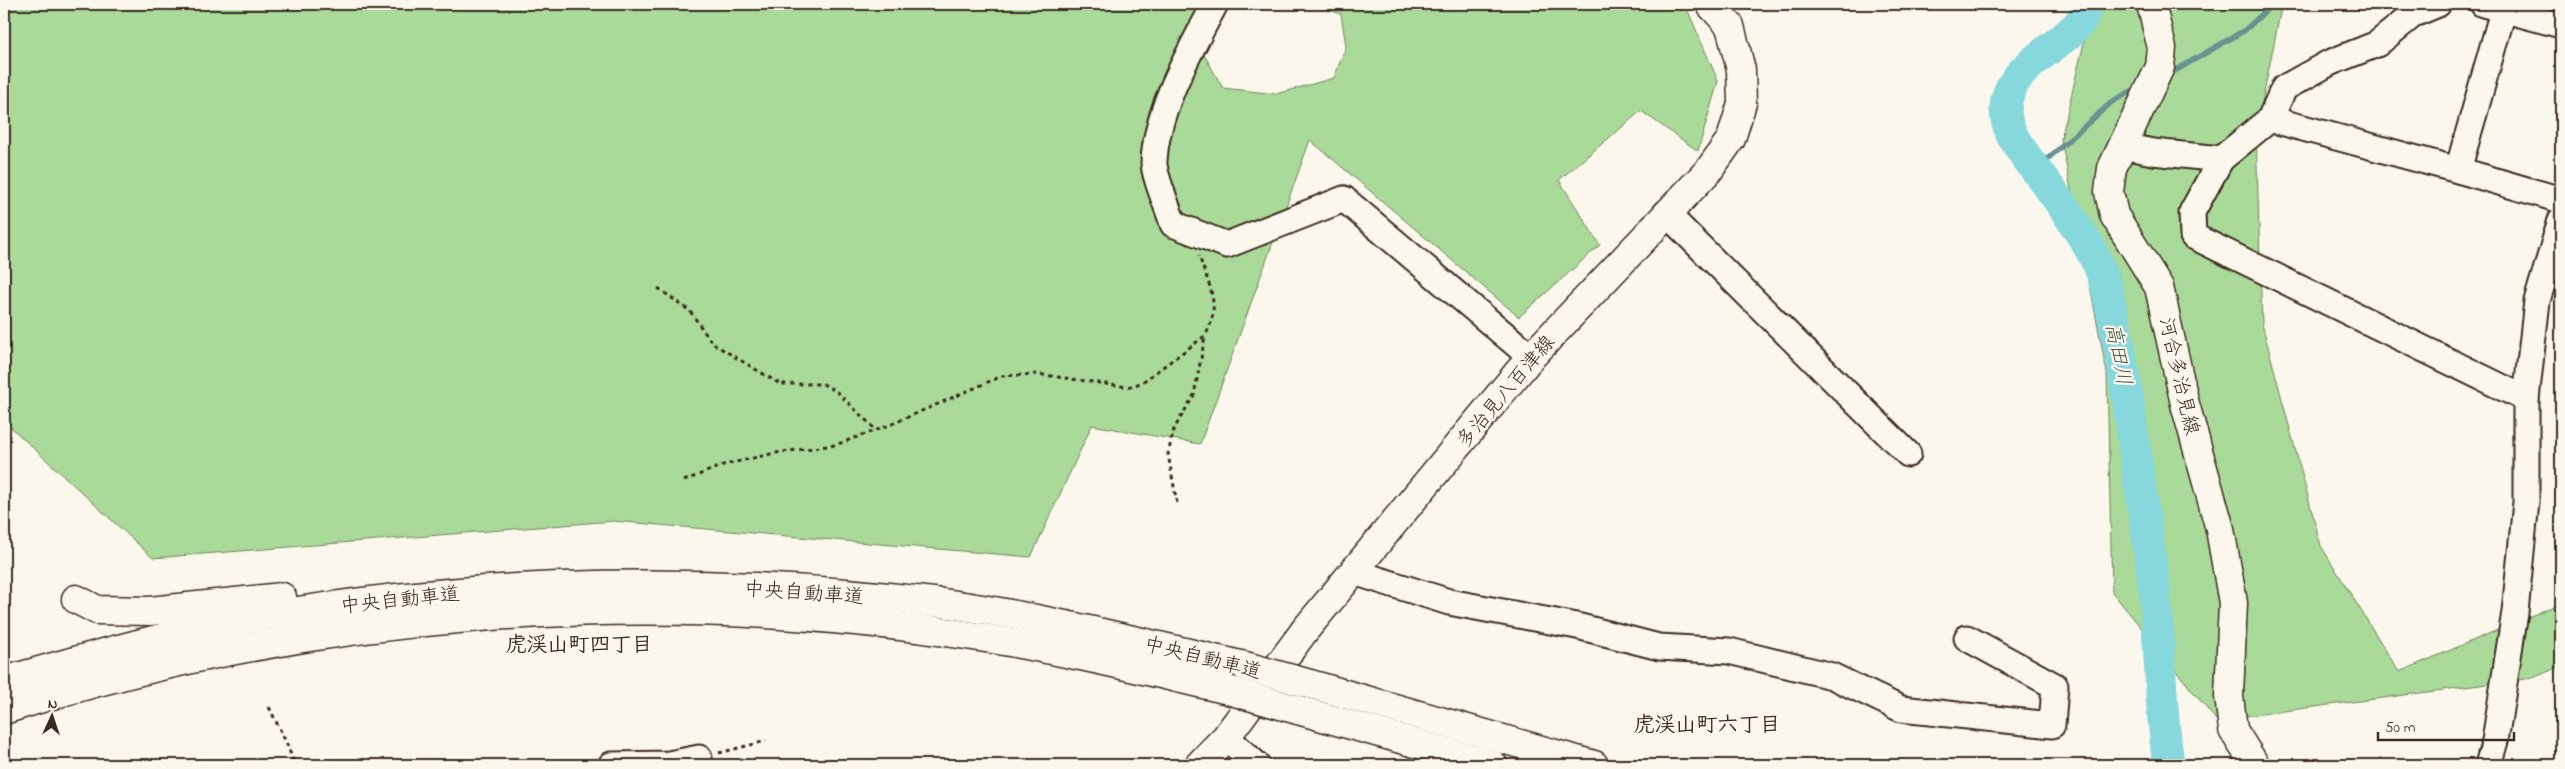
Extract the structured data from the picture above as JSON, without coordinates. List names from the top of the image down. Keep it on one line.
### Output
{"streets":{"main road":["河合多治見線","多治見八百津線","中央自動車道"]},"districts":["虎渓山町四丁目","虎渓山町六丁目"],"water":["高田川"],"scale_bar":"50 m","north":"top"}
